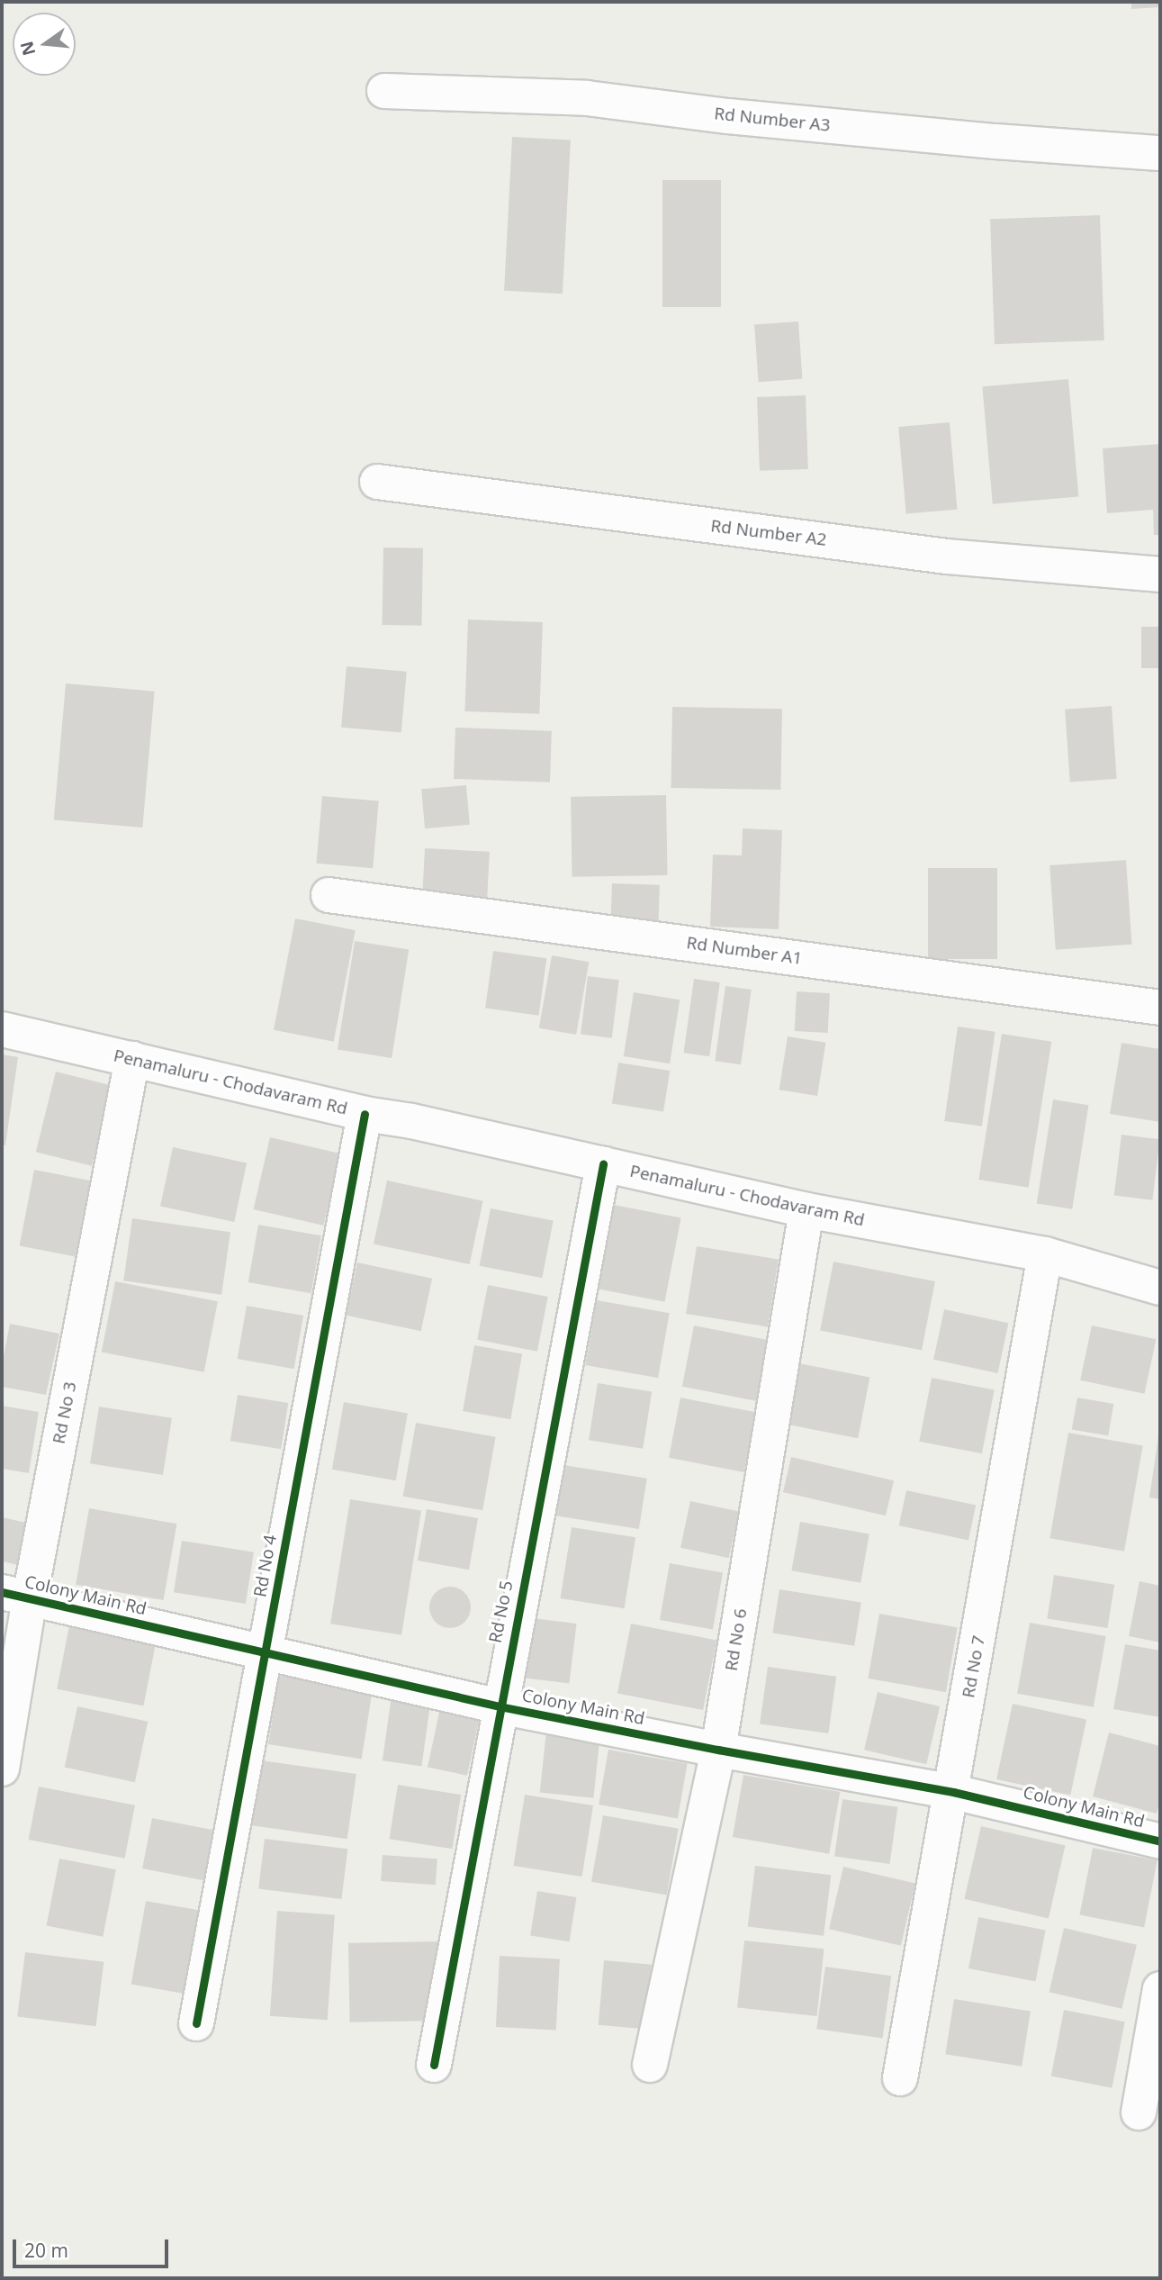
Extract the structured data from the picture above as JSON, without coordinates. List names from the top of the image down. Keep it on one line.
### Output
{"streets":{"street":["Rd Number A3","Rd Number A2","Rd Number A1","Penamaluru - Chodavaram Rd","Rd No 3","Rd No 4","Colony Main Rd","Rd No 5","Rd No 6","Rd No 7"]},"crossings":[["Penamaluru - Chodavaram Rd","Rd No 3"],["Penamaluru - Chodavaram Rd","Rd No 4"],["Penamaluru - Chodavaram Rd","Rd No 5"],["Penamaluru - Chodavaram Rd","Rd No 6"],["Penamaluru - Chodavaram Rd","Rd No 7"],["Rd No 3","Colony Main Rd"],["Rd No 4","Colony Main Rd"],["Colony Main Rd","Rd No 5"],["Colony Main Rd","Rd No 6"],["Colony Main Rd","Rd No 7"]],"scale_bar":"20 m","north":"left"}
